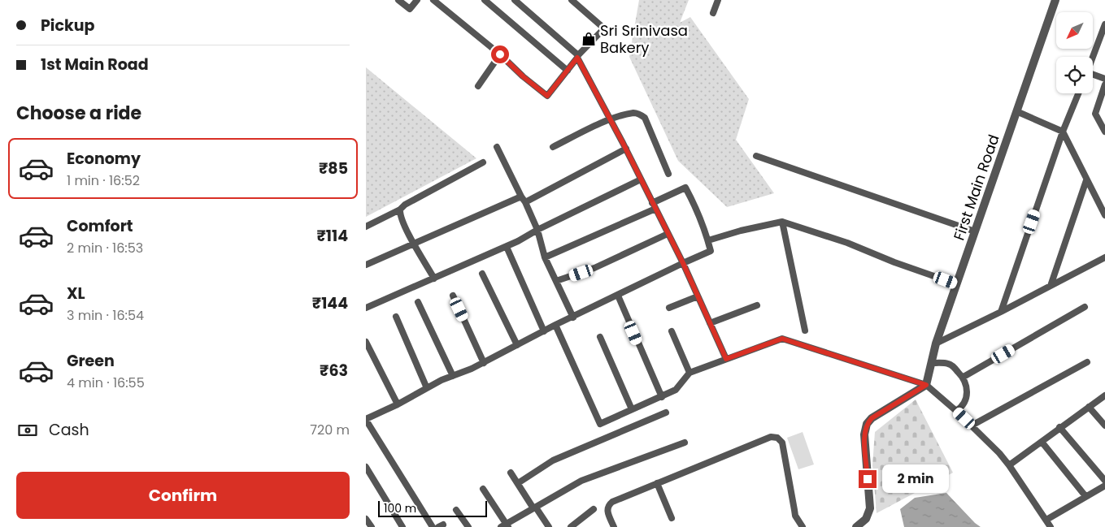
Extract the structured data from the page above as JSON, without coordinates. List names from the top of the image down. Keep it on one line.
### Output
{"streets":{"street":["First Main Road"]},"places":{"shop":["Sri Srinivasa Bakery"]},"scale_bar":"100 m","north":"bottom left","page":{"banner":["Pickup","1st Main Road"],"heading":"Choose a ride","list":[{"name":"Economy","note":"1 min · 16:52","value":"₹85"},{"name":"Comfort","note":"2 min · 16:53","value":"₹114"},{"name":"XL","note":"3 min · 16:54","value":"₹144"},{"name":"Green","note":"4 min · 16:55","value":"₹63"}],"pay":["Cash","720 m"],"buttons":"Confirm","bubble":"2 min","scale":"100 m"}}
